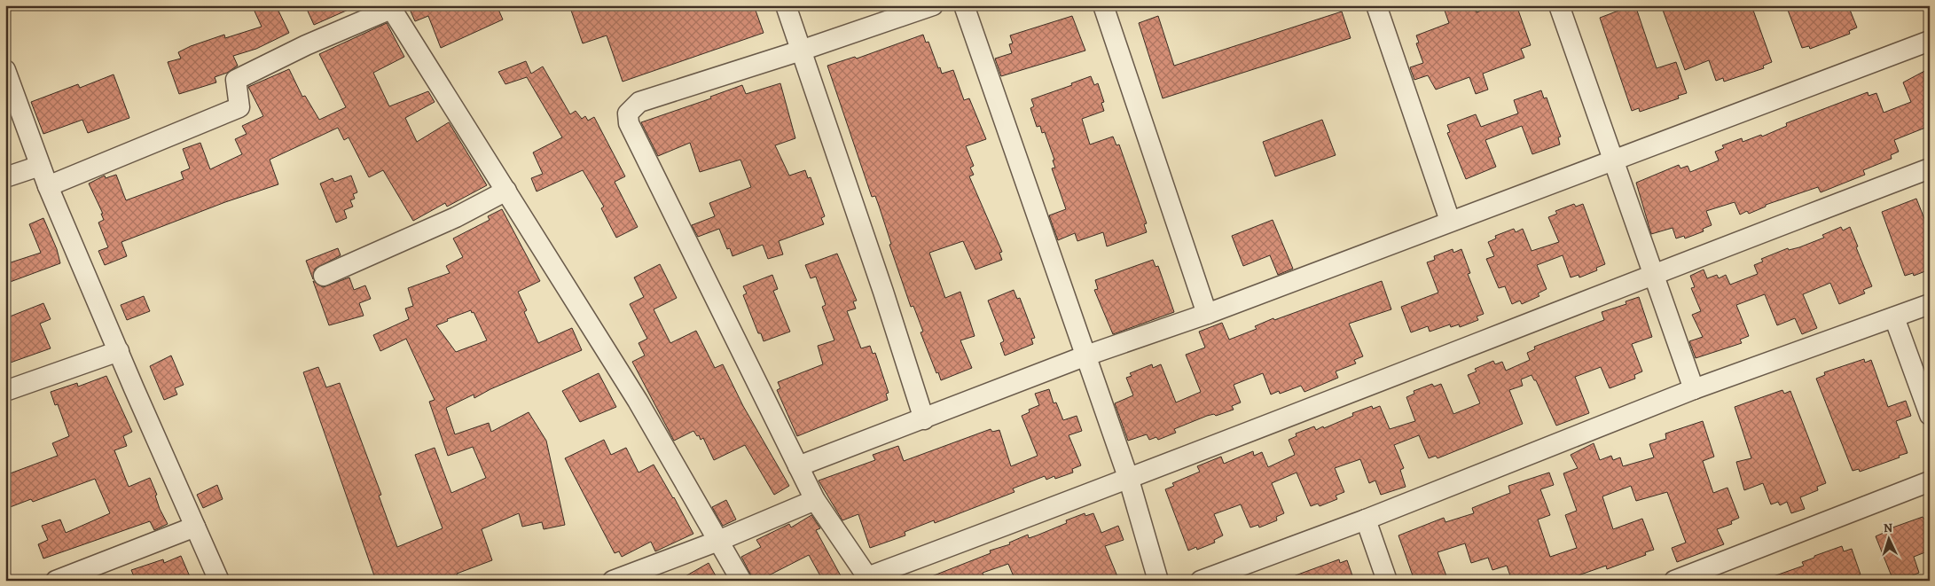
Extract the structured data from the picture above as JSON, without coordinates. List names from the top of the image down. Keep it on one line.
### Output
{"north":"top"}
